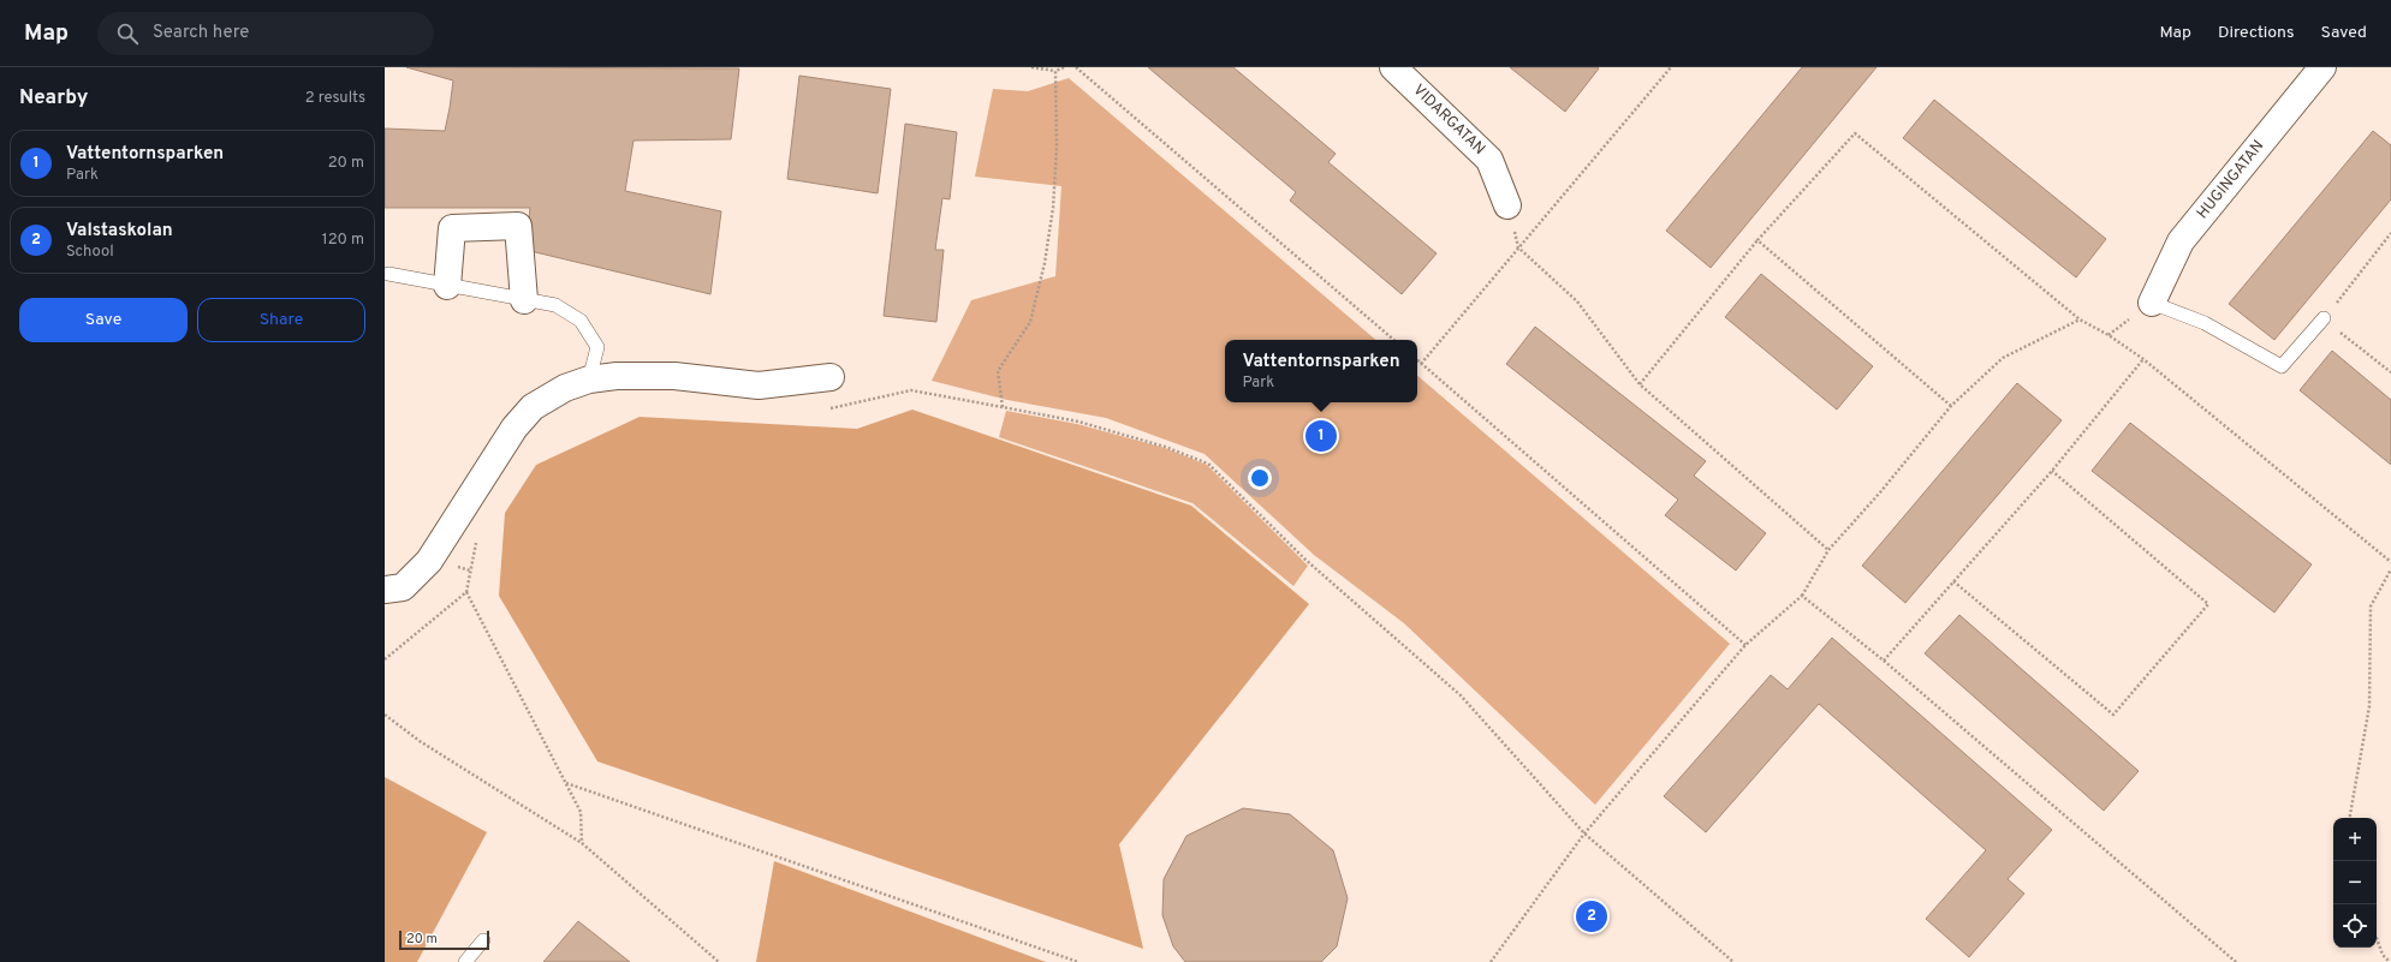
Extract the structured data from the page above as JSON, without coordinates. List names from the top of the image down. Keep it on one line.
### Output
{"streets":{"street":["VIDARGATAN","HUGINGATAN"]},"scale_bar":"20 m","page":{"header":"Map","search":"Search here","nav":["Map","Directions","Saved"],"heading":["Nearby","2 results"],"list":[{"mark":"1","name":"Vattentornsparken","note":"Park","value":"20 m"},{"mark":"2","name":"Valstaskolan","note":"School","value":"120 m"}],"buttons":["Save","Share"],"popup":["Vattentornsparken","Park"],"pins":["1","2"],"map_buttons":["+","−"],"scale":"20 m"}}
